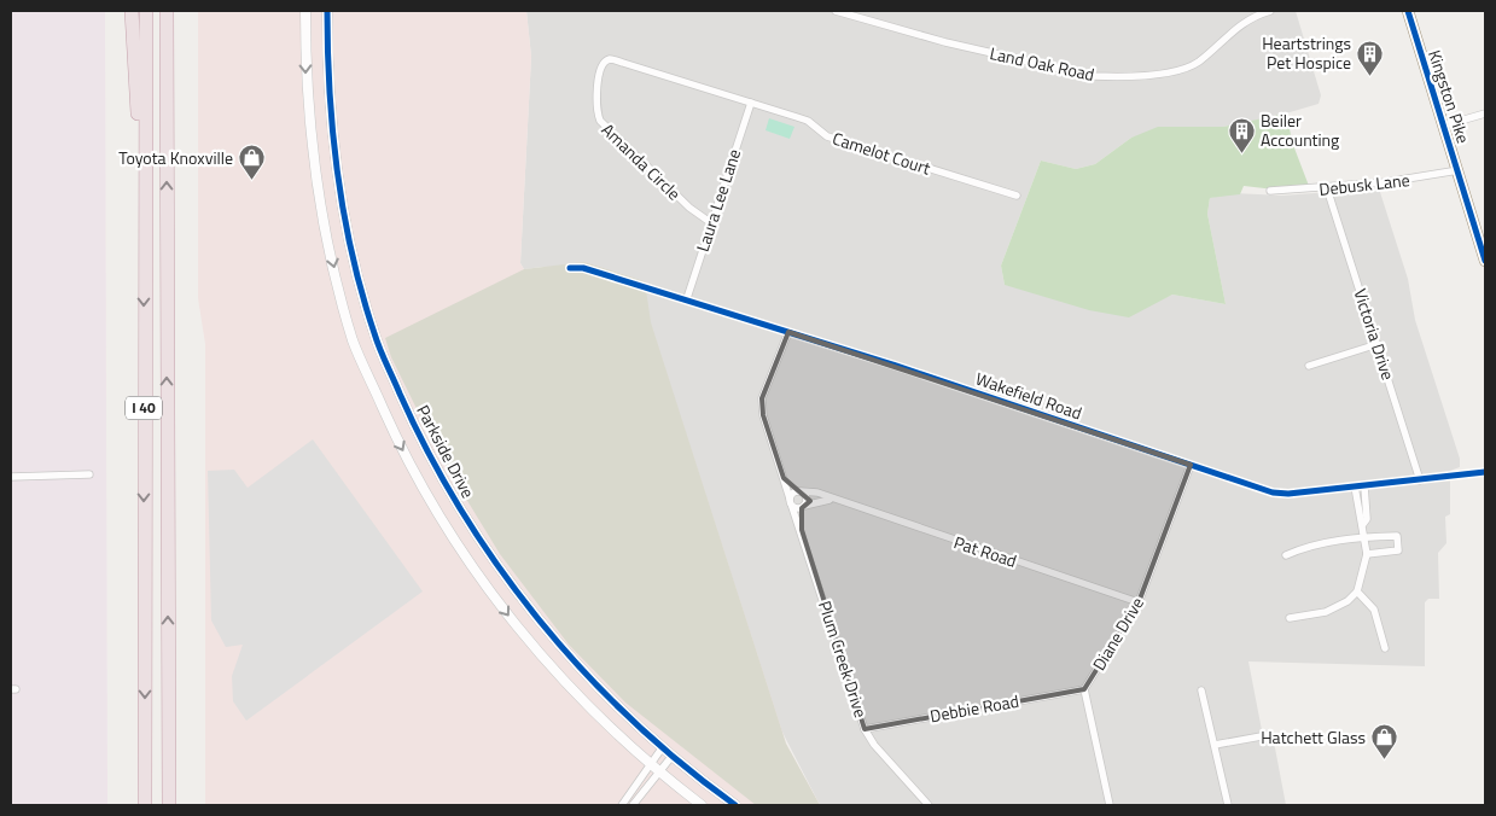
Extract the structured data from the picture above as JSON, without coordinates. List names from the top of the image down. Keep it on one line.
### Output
{"streets":{"highway":["I 40"],"main road":["Kingston Pike"],"street":["Land Oak Road","Camelot Court","Amanda Circle","Debusk Lane","Laura Lee Lane","Victoria Drive","Wakefield Road","Parkside Drive","Pat Road","Diane Drive","Plum Creek Drive","Debbie Road"]},"crossings":[["Kingston Pike","Debusk Lane"],["Camelot Court","Amanda Circle"],["Camelot Court","Laura Lee Lane"],["Amanda Circle","Laura Lee Lane"],["Debusk Lane","Victoria Drive"],["Laura Lee Lane","Wakefield Road"],["Victoria Drive","Wakefield Road"],["Wakefield Road","Diane Drive"],["Wakefield Road","Plum Creek Drive"],["Pat Road","Diane Drive"],["Pat Road","Plum Creek Drive"],["Diane Drive","Debbie Road"],["Plum Creek Drive","Debbie Road"]],"places":{"building":["Heartstrings Pet Hospice","Beiler Accounting"],"shop":["Toyota Knoxville","Hatchett Glass"]}}
